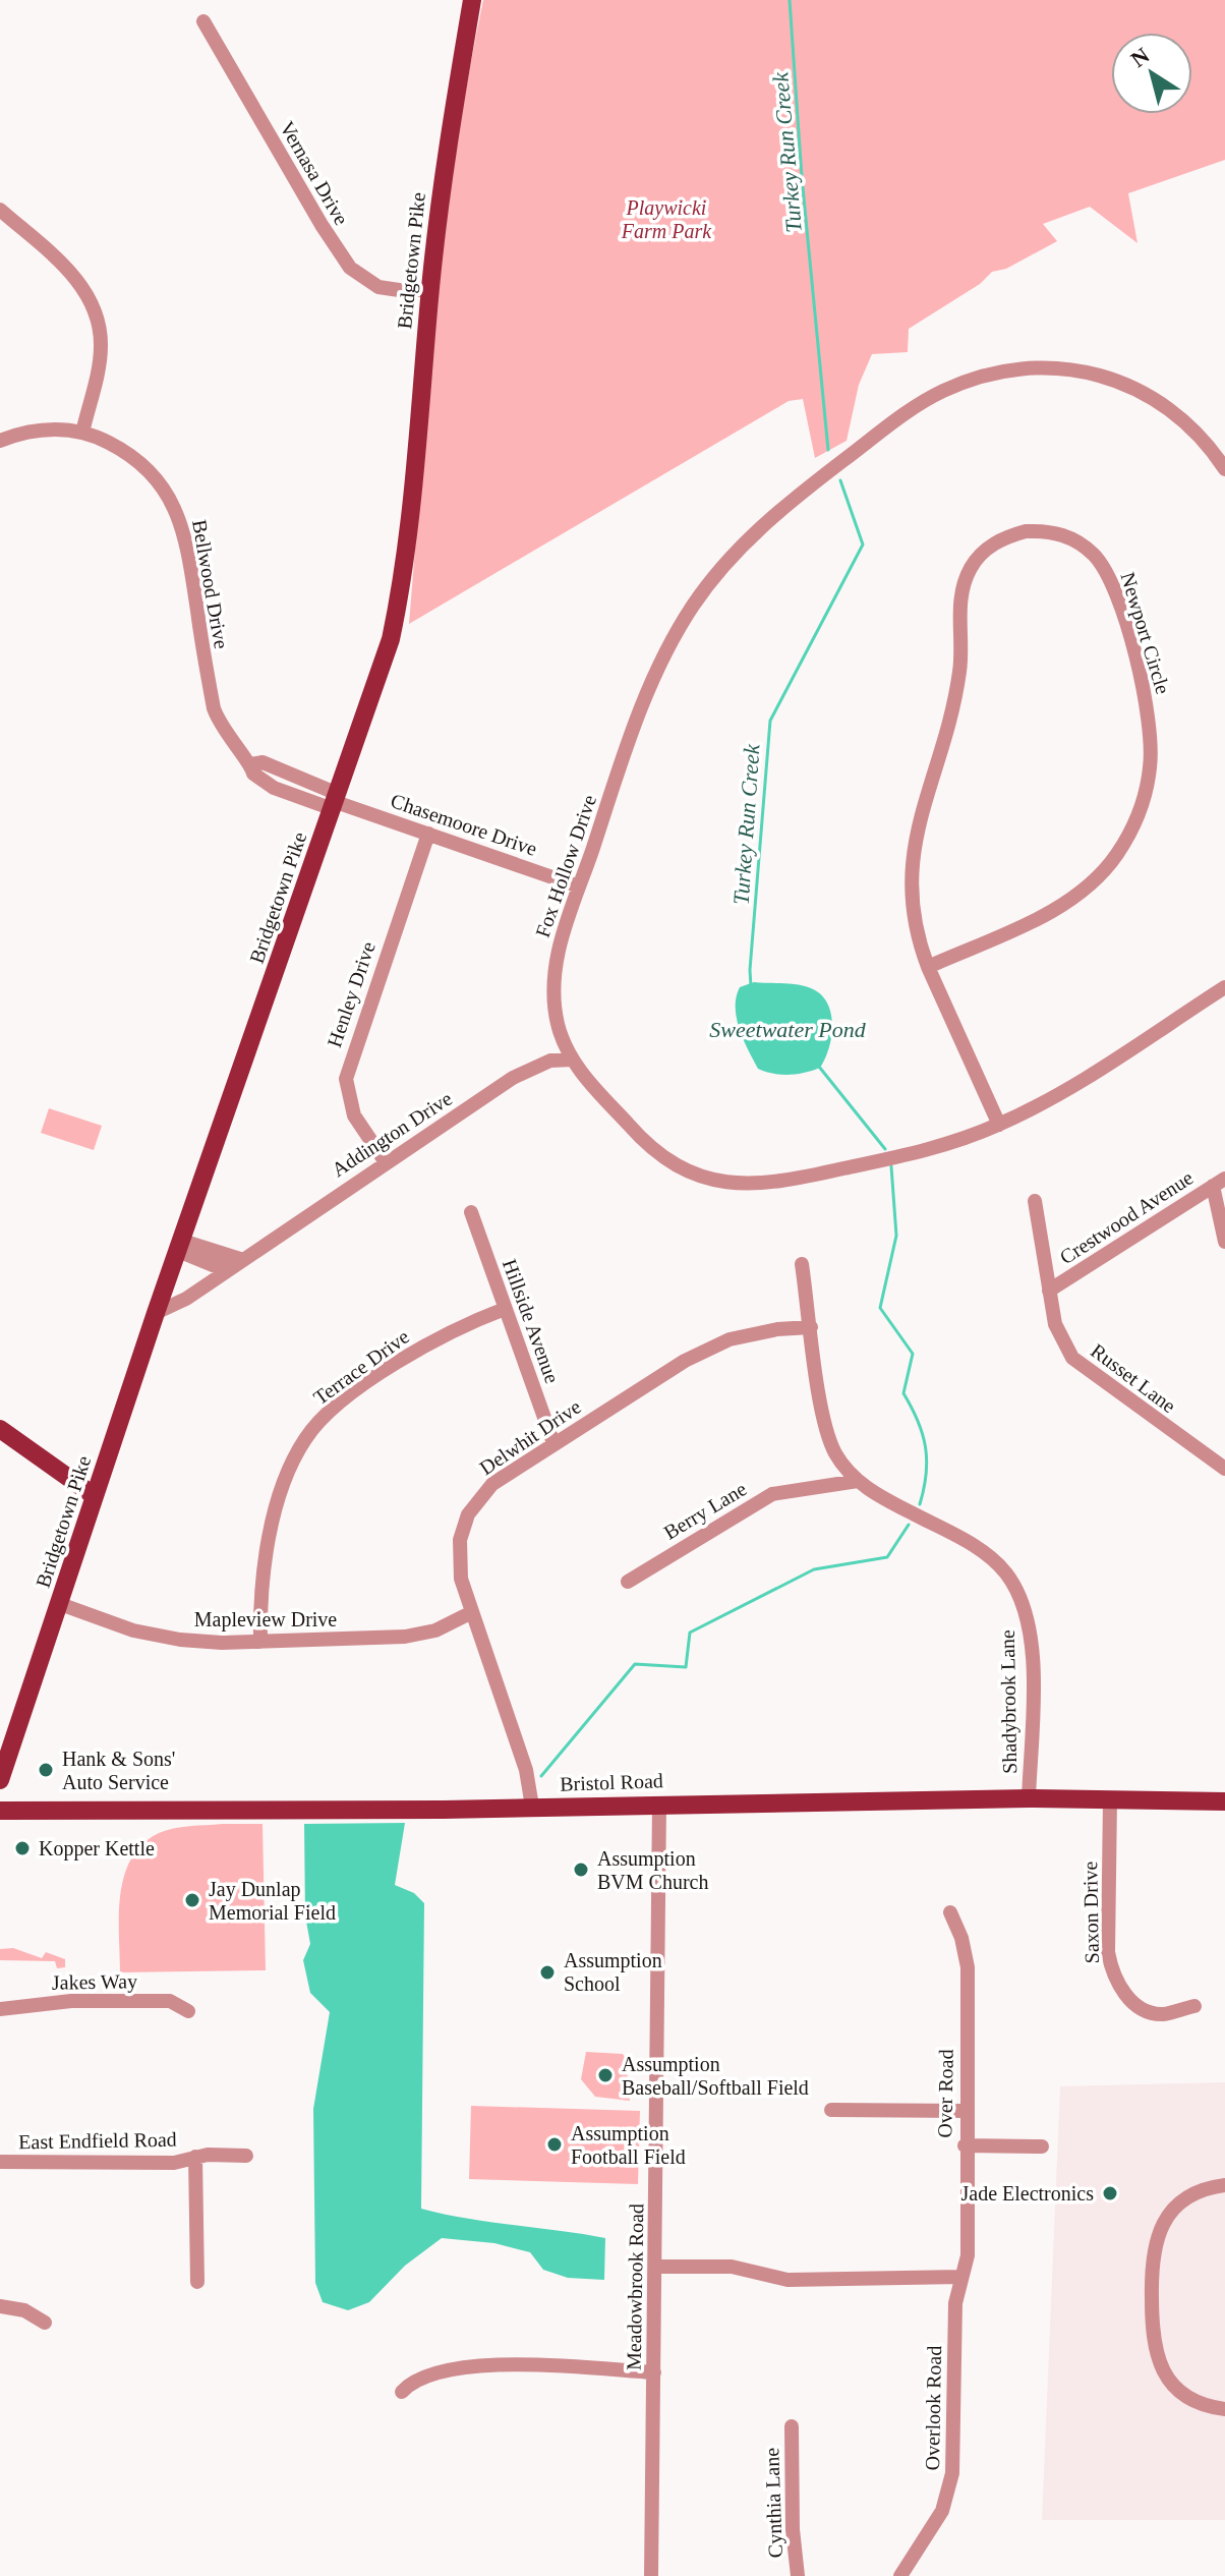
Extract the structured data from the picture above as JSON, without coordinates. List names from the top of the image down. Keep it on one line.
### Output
{"streets":{"main road":["Bridgetown Pike","Bristol Road"],"street":["Vernasa Drive","Bellwood Drive","Newport Circle","Chasemoore Drive","Fox Hollow Drive","Henley Drive","Addington Drive","Crestwood Avenue","Hillside Avenue","Terrace Drive","Russet Lane","Delwhit Drive","Berry Lane","Mapleview Drive","Shadybrook Lane","Saxon Drive","Jakes Way","Over Road","East Endfield Road","Meadowbrook Road","Overlook Road","Cynthia Lane"]},"crossings":[["Vernasa Drive","Bridgetown Pike"],["Bridgetown Pike","Bellwood Drive"],["Bridgetown Pike","Chasemoore Drive"],["Bridgetown Pike","Addington Drive"],["Bridgetown Pike","Mapleview Drive"],["Bellwood Drive","Chasemoore Drive"],["Newport Circle","Fox Hollow Drive"],["Chasemoore Drive","Fox Hollow Drive"],["Chasemoore Drive","Henley Drive"],["Fox Hollow Drive","Addington Drive"],["Henley Drive","Addington Drive"],["Crestwood Avenue","Russet Lane"],["Hillside Avenue","Terrace Drive"],["Hillside Avenue","Delwhit Drive"],["Terrace Drive","Mapleview Drive"],["Delwhit Drive","Mapleview Drive"],["Delwhit Drive","Shadybrook Lane"],["Delwhit Drive","Bristol Road"],["Berry Lane","Shadybrook Lane"],["Shadybrook Lane","Bristol Road"],["Bristol Road","Saxon Drive"],["Bristol Road","Meadowbrook Road"],["Over Road","Overlook Road"]],"water":["Turkey Run Creek","Sweetwater Pond"],"parks":["Playwicki Farm Park"],"places":["Hank & Sons' Auto Service","Kopper Kettle","Assumption BVM Church","Jay Dunlap Memorial Field","Assumption School","Assumption Baseball/Softball Field","Assumption Football Field","Jade Electronics"],"north":"top left"}
